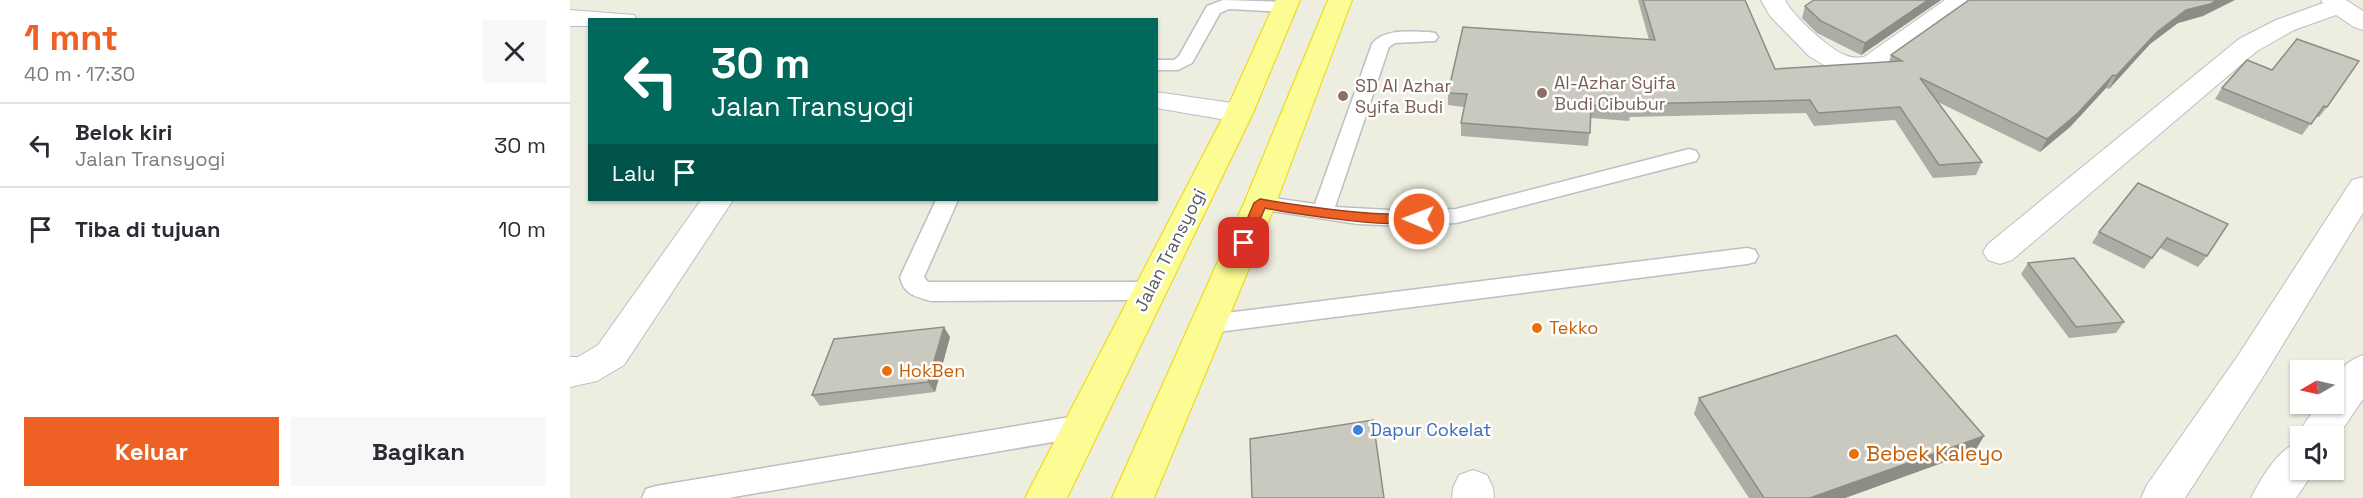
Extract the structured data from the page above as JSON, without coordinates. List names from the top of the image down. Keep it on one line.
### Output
{"streets":{"highway":["Jalan Transyogi"]},"places":["Al-Azhar Syifa Budi Cibubur","SD Al Azhar Syifa Budi","Tekko","HokBen","Dapur Cokelat","Bebek Kaleyo"],"north":"left","page":{"heading":["1 mnt","40 m · 17:30"],"turn":["30 m","Jalan Transyogi"],"list":[{"name":"Belok kiri","note":"Jalan Transyogi","value":"30 m"},{"name":"Tiba di tujuan","value":"10 m"}],"then":"Lalu","buttons":["Keluar","Bagikan"]}}
